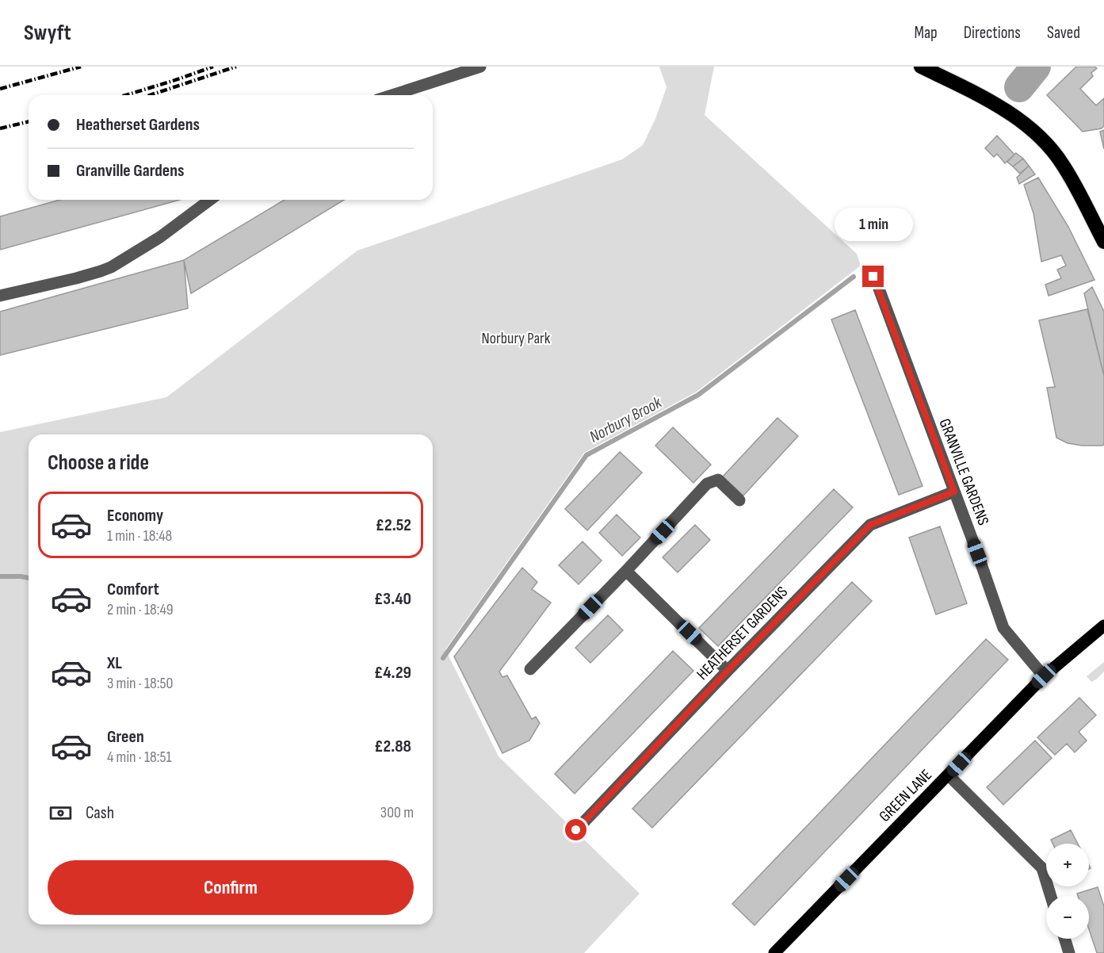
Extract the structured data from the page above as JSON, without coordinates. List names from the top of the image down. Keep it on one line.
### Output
{"streets":{"main road":["GREEN LANE"],"street":["GRANVILLE GARDENS","HEATHERSET GARDENS"]},"crossings":[["GRANVILLE GARDENS","HEATHERSET GARDENS"],["GRANVILLE GARDENS","GREEN LANE"]],"water":["Norbury Brook"],"parks":["Norbury Park"],"page":{"header":"Swyft","nav":["Map","Directions","Saved"],"banner":["Heatherset Gardens","Granville Gardens"],"bubble":"1 min","heading":"Choose a ride","list":[{"name":"Economy","note":"1 min · 18:48","value":"£2.52"},{"name":"Comfort","note":"2 min · 18:49","value":"£3.40"},{"name":"XL","note":"3 min · 18:50","value":"£4.29"},{"name":"Green","note":"4 min · 18:51","value":"£2.88"}],"pay":["Cash","300 m"],"map_buttons":["+","−"],"buttons":"Confirm"}}
